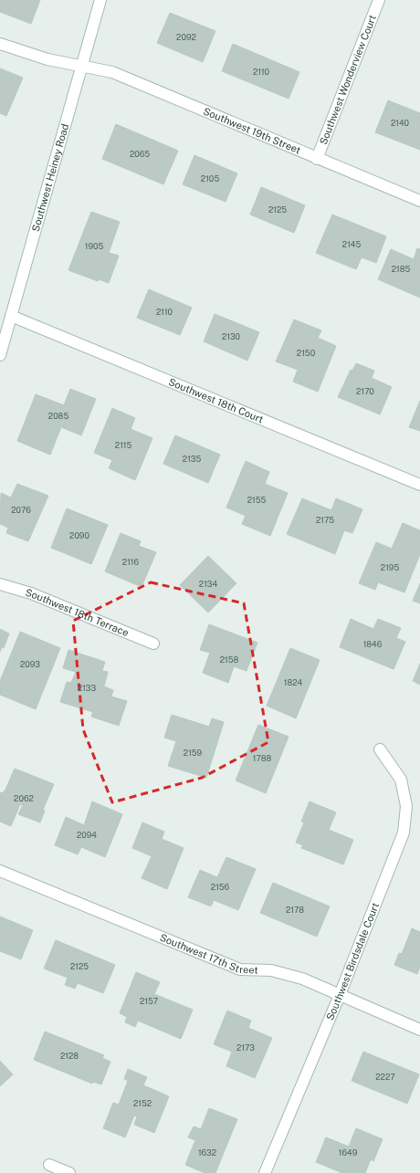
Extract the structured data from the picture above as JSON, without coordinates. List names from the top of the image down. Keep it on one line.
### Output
{"streets":{"street":["Southwest Wonderview Court","Southwest 19th Street","Southwest Heiney Road","Southwest 18th Court","Southwest 18th Terrace","Southwest 17th Street","Southwest Birdsdale Court"]},"crossings":[["Southwest Wonderview Court","Southwest 19th Street"],["Southwest 19th Street","Southwest Heiney Road"],["Southwest Heiney Road","Southwest 18th Court"],["Southwest 17th Street","Southwest Birdsdale Court"]],"house_numbers":["2092","2110","2140","2065","2105","2125","2145","1905","2185","2110","2130","2150","2170","2085","2115","2135","2155","2076","2175","2090","2116","2195","2134","1846","2158","2093","1824","2133","2159","1788","2062","2094","2156","2178","2125","2157","2173","2128","2227","2152","1632","1649"]}
